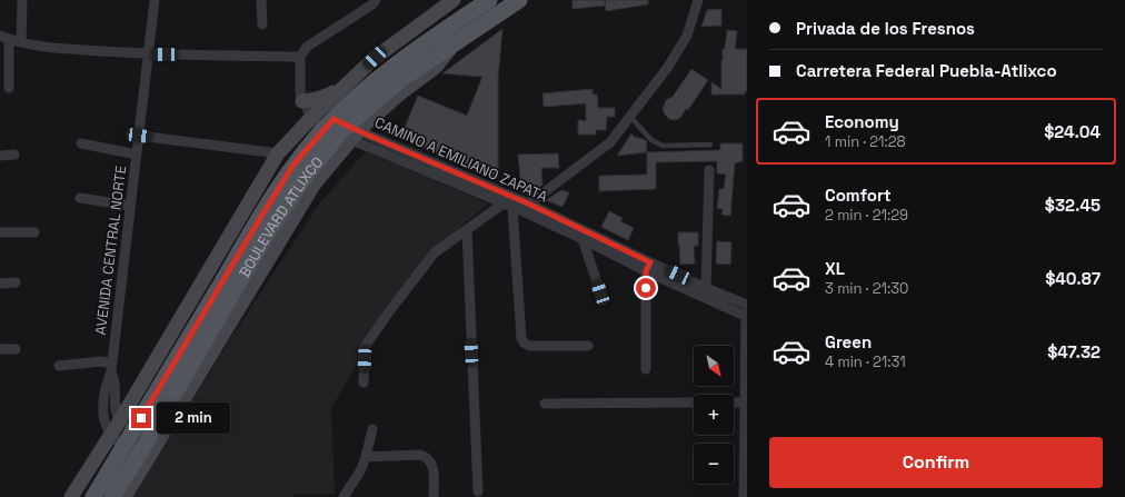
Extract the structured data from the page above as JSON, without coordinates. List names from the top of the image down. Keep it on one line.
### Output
{"streets":{"street":["CAMINO A EMILIANO ZAPATA","AVENIDA CENTRAL NORTE"]},"north":"bottom right","page":{"banner":["Privada de los Fresnos","Carretera Federal Puebla-Atlixco"],"list":[{"name":"Economy","note":"1 min · 21:28","value":"$24.04"},{"name":"Comfort","note":"2 min · 21:29","value":"$32.45"},{"name":"XL","note":"3 min · 21:30","value":"$40.87"},{"name":"Green","note":"4 min · 21:31","value":"$47.32"}],"map_buttons":["+","−"],"bubble":"2 min","buttons":"Confirm"}}
